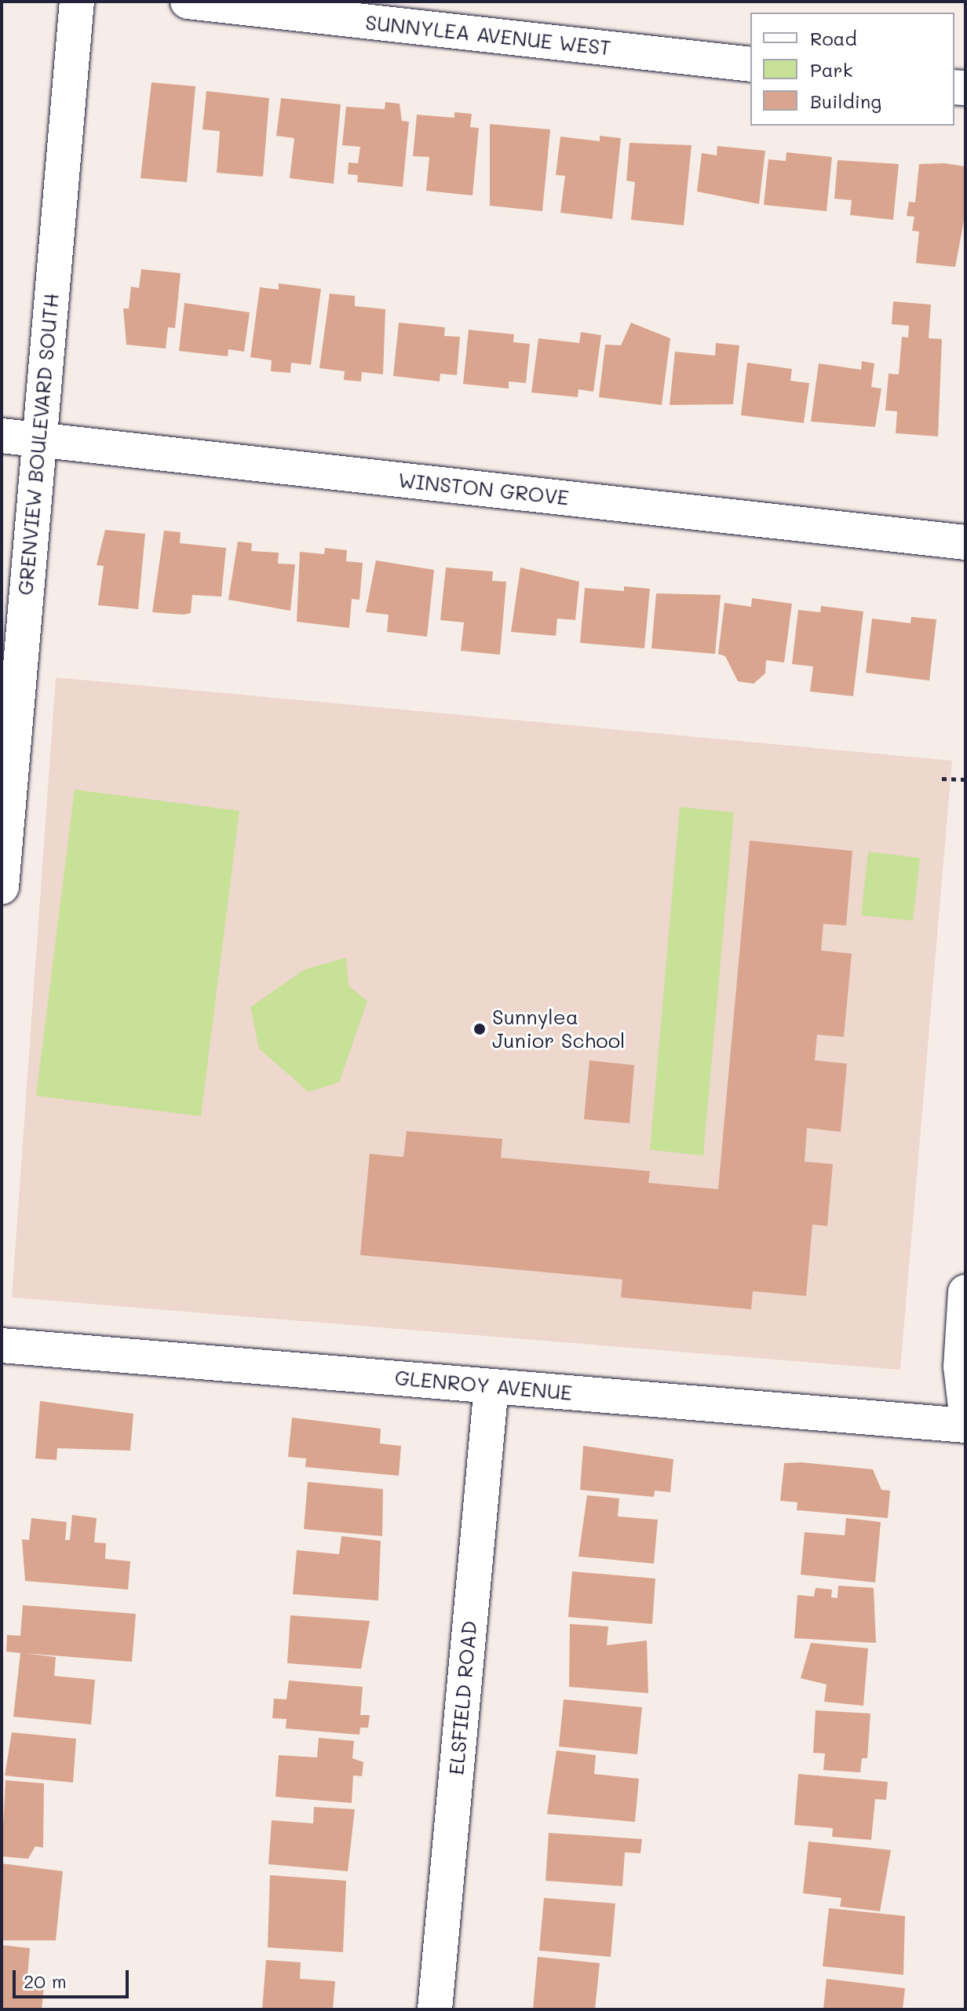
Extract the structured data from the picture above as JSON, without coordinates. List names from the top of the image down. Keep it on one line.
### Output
{"streets":{"street":["SUNNYLEA AVENUE WEST","GRENVIEW BOULEVARD SOUTH","WINSTON GROVE","GLENROY AVENUE","ELSFIELD ROAD"]},"crossings":[["GRENVIEW BOULEVARD SOUTH","WINSTON GROVE"],["GLENROY AVENUE","ELSFIELD ROAD"]],"places":["Sunnylea Junior School"],"legend":["Road","Park","Building"],"scale_bar":"20 m"}
